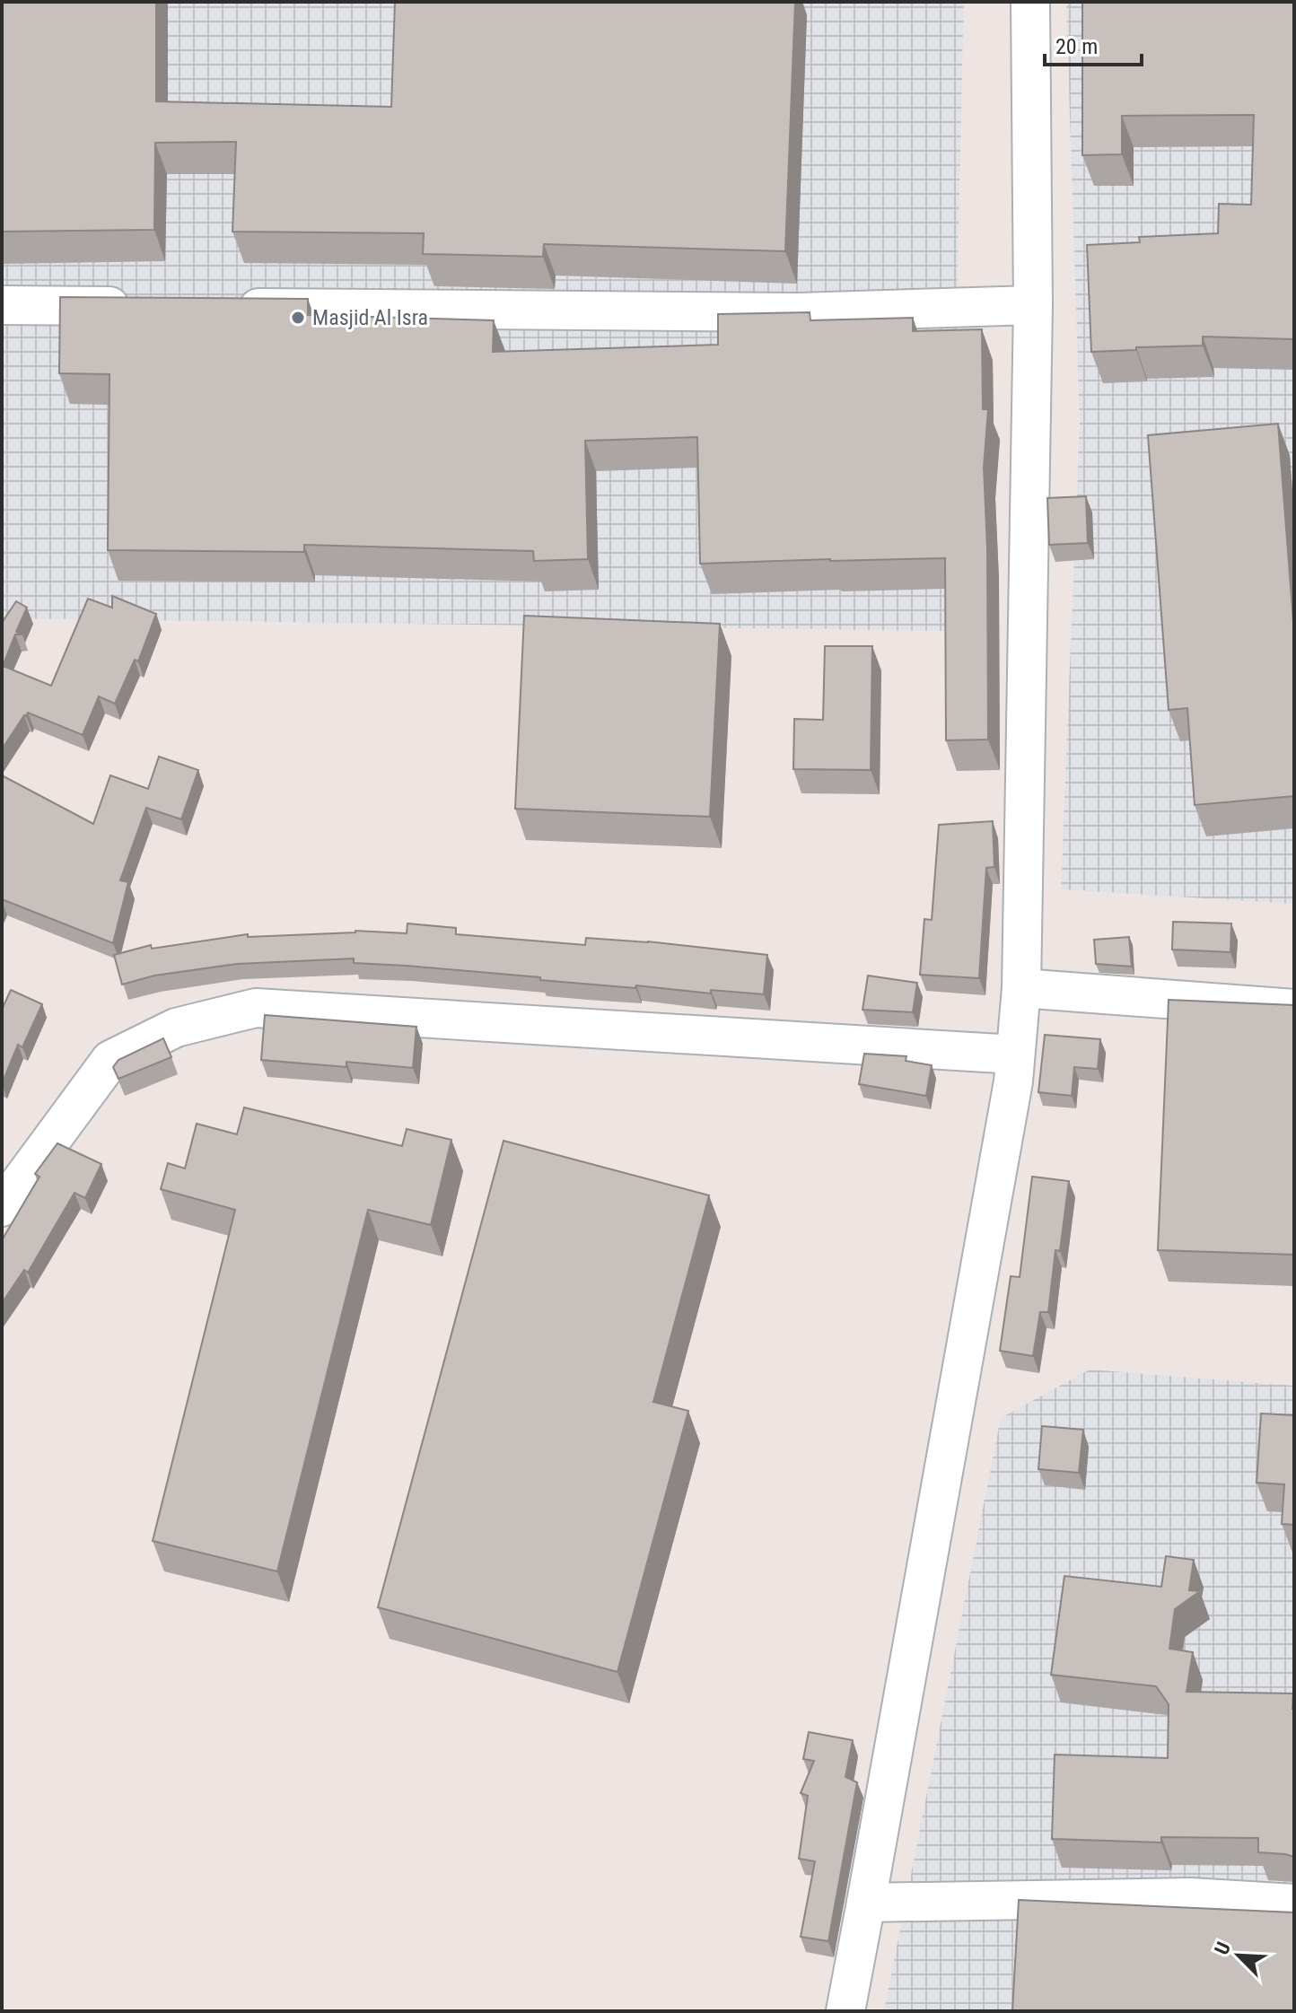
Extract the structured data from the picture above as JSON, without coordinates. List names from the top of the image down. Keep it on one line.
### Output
{"places":["Masjid Al Isra"],"scale_bar":"20 m","north":"top left"}
